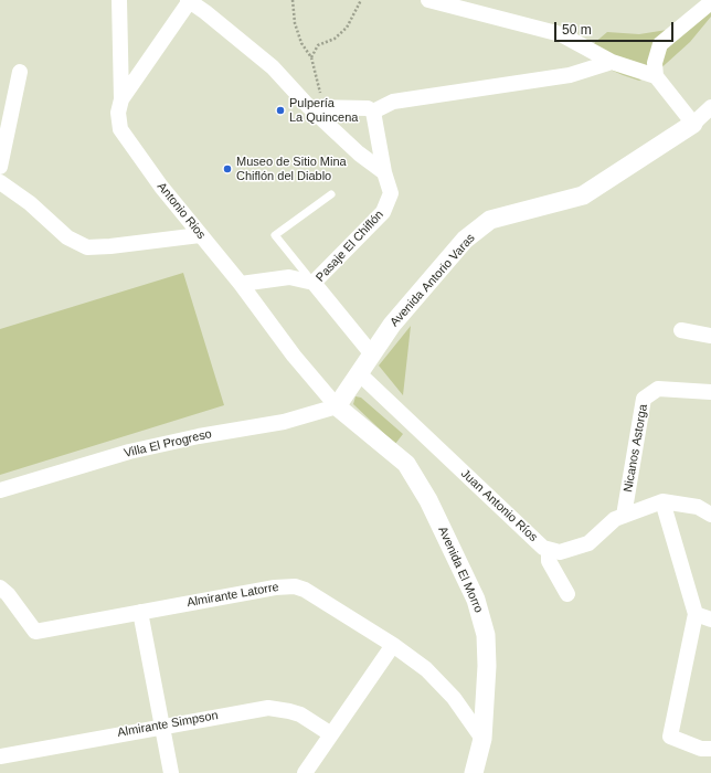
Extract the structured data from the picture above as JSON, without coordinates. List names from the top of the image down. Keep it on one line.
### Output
{"streets":{"street":["Antonio Rios","Pasaje El Chiflón","Avenida Antorio Varas","Villa El Progreso","Nicanos Astorga","Juan Antonio Ríos","Avenida El Morro","Almirante Latorre","Almirante Simpson"]},"crossings":[["Antonio Rios","Avenida Antorio Varas"],["Antonio Rios","Villa El Progreso"],["Antonio Rios","Avenida El Morro"],["Pasaje El Chiflón","Avenida Antorio Varas"],["Avenida Antorio Varas","Villa El Progreso"],["Avenida Antorio Varas","Juan Antonio Ríos"],["Avenida Antorio Varas","Avenida El Morro"],["Villa El Progreso","Avenida El Morro"],["Nicanos Astorga","Juan Antonio Ríos"],["Avenida El Morro","Almirante Latorre"]],"places":["Pulpería La Quincena","Museo de Sitio Mina Chiflón del Diablo"],"scale_bar":"50 m"}
